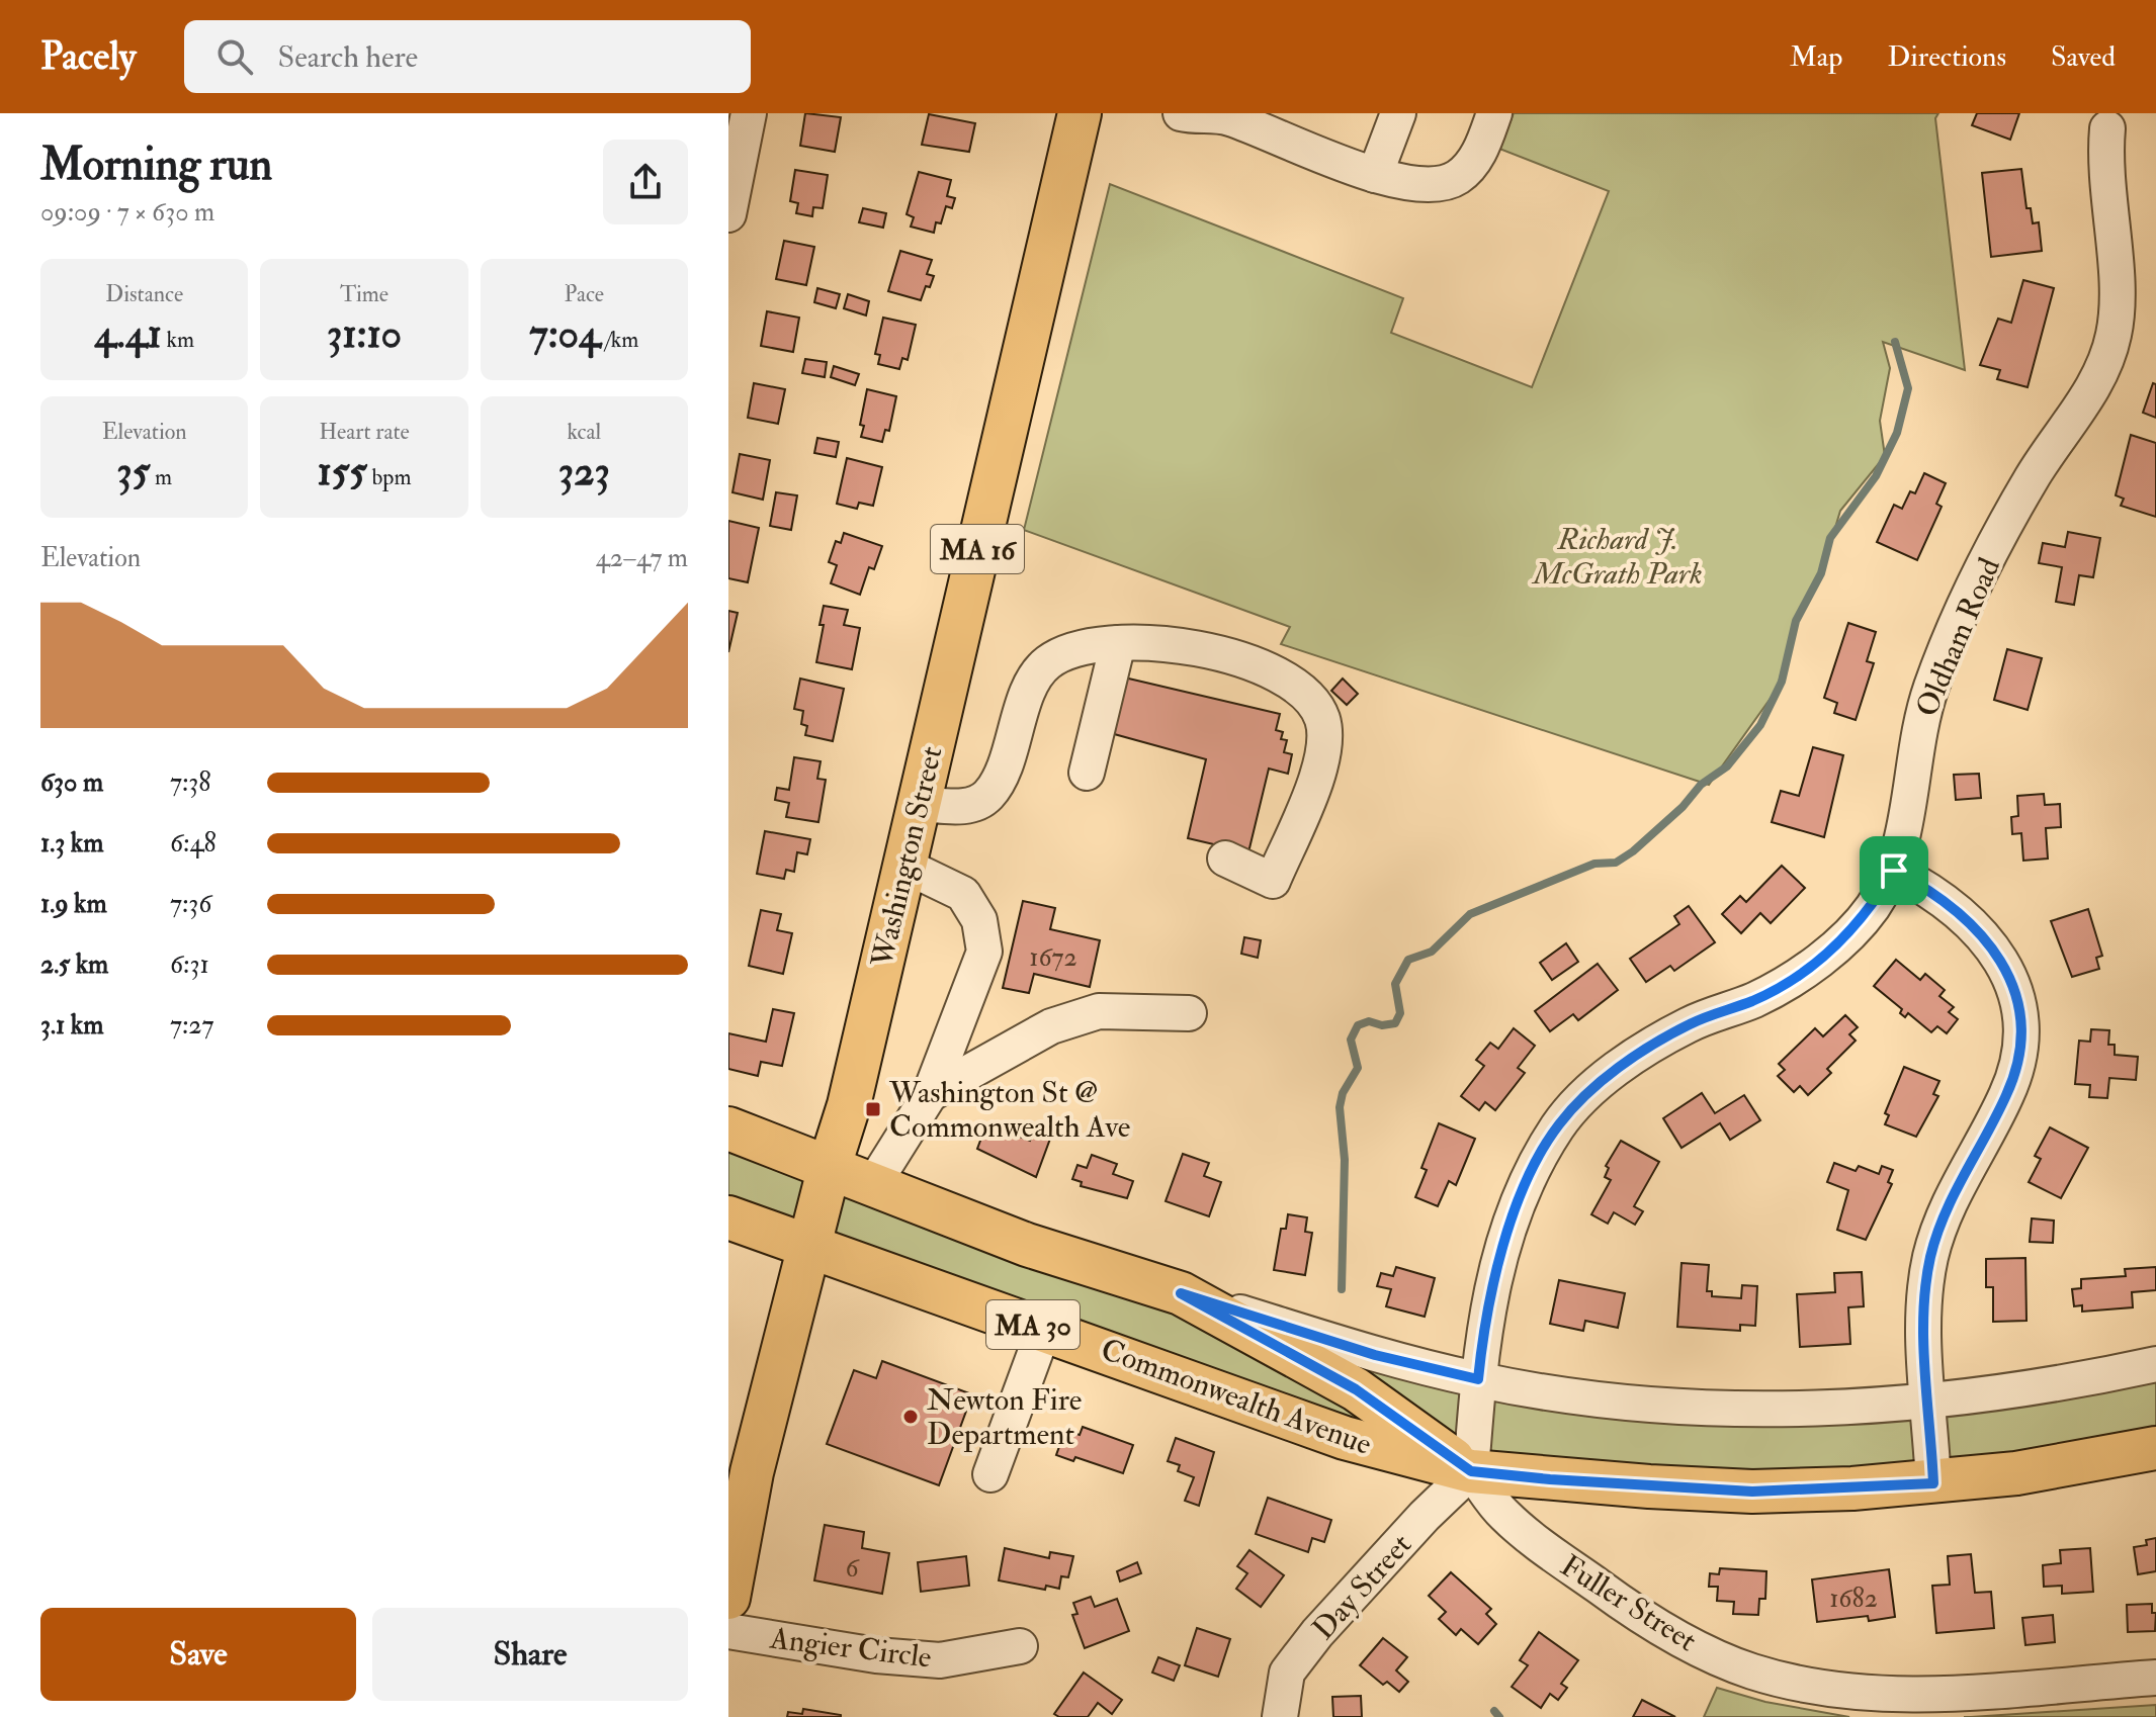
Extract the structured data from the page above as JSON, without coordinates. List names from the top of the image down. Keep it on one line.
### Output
{"streets":{"main road":["MA 16","Washington Street","MA 30","Commonwealth Avenue"],"street":["Oldham Road","Day Street","Fuller Street","Angier Circle"]},"crossings":[["Oldham Road","Commonwealth Avenue"],["Oldham Road","Day Street"],["Oldham Road","Fuller Street"],["Washington Street","Commonwealth Avenue"],["Commonwealth Avenue","Day Street"],["Commonwealth Avenue","Fuller Street"],["Day Street","Fuller Street"]],"parks":["Richard J. McGrath Park"],"places":{"transit":["Washington St @ Commonwealth Ave"],"other":["Newton Fire Department"]},"house_numbers":["1672","6","1682"],"page":{"header":"Pacely","search":"Search here","nav":["Map","Directions","Saved"],"heading":["Morning run","09:09 · 7 × 630 m"],"stats":[["Distance","4.41 km"],["Time","31:10"],["Pace","7:04 /km"],["Elevation","35 m"],["Heart rate","155 bpm"],["kcal","323"]],"chart":["Elevation","42–47 m"],"list":[{"name":"630 m","note":"7:38"},{"name":"1.3 km","note":"6:48"},{"name":"1.9 km","note":"7:36"},{"name":"2.5 km","note":"6:31"},{"name":"3.1 km","note":"7:27"}],"buttons":["Save","Share"]}}
